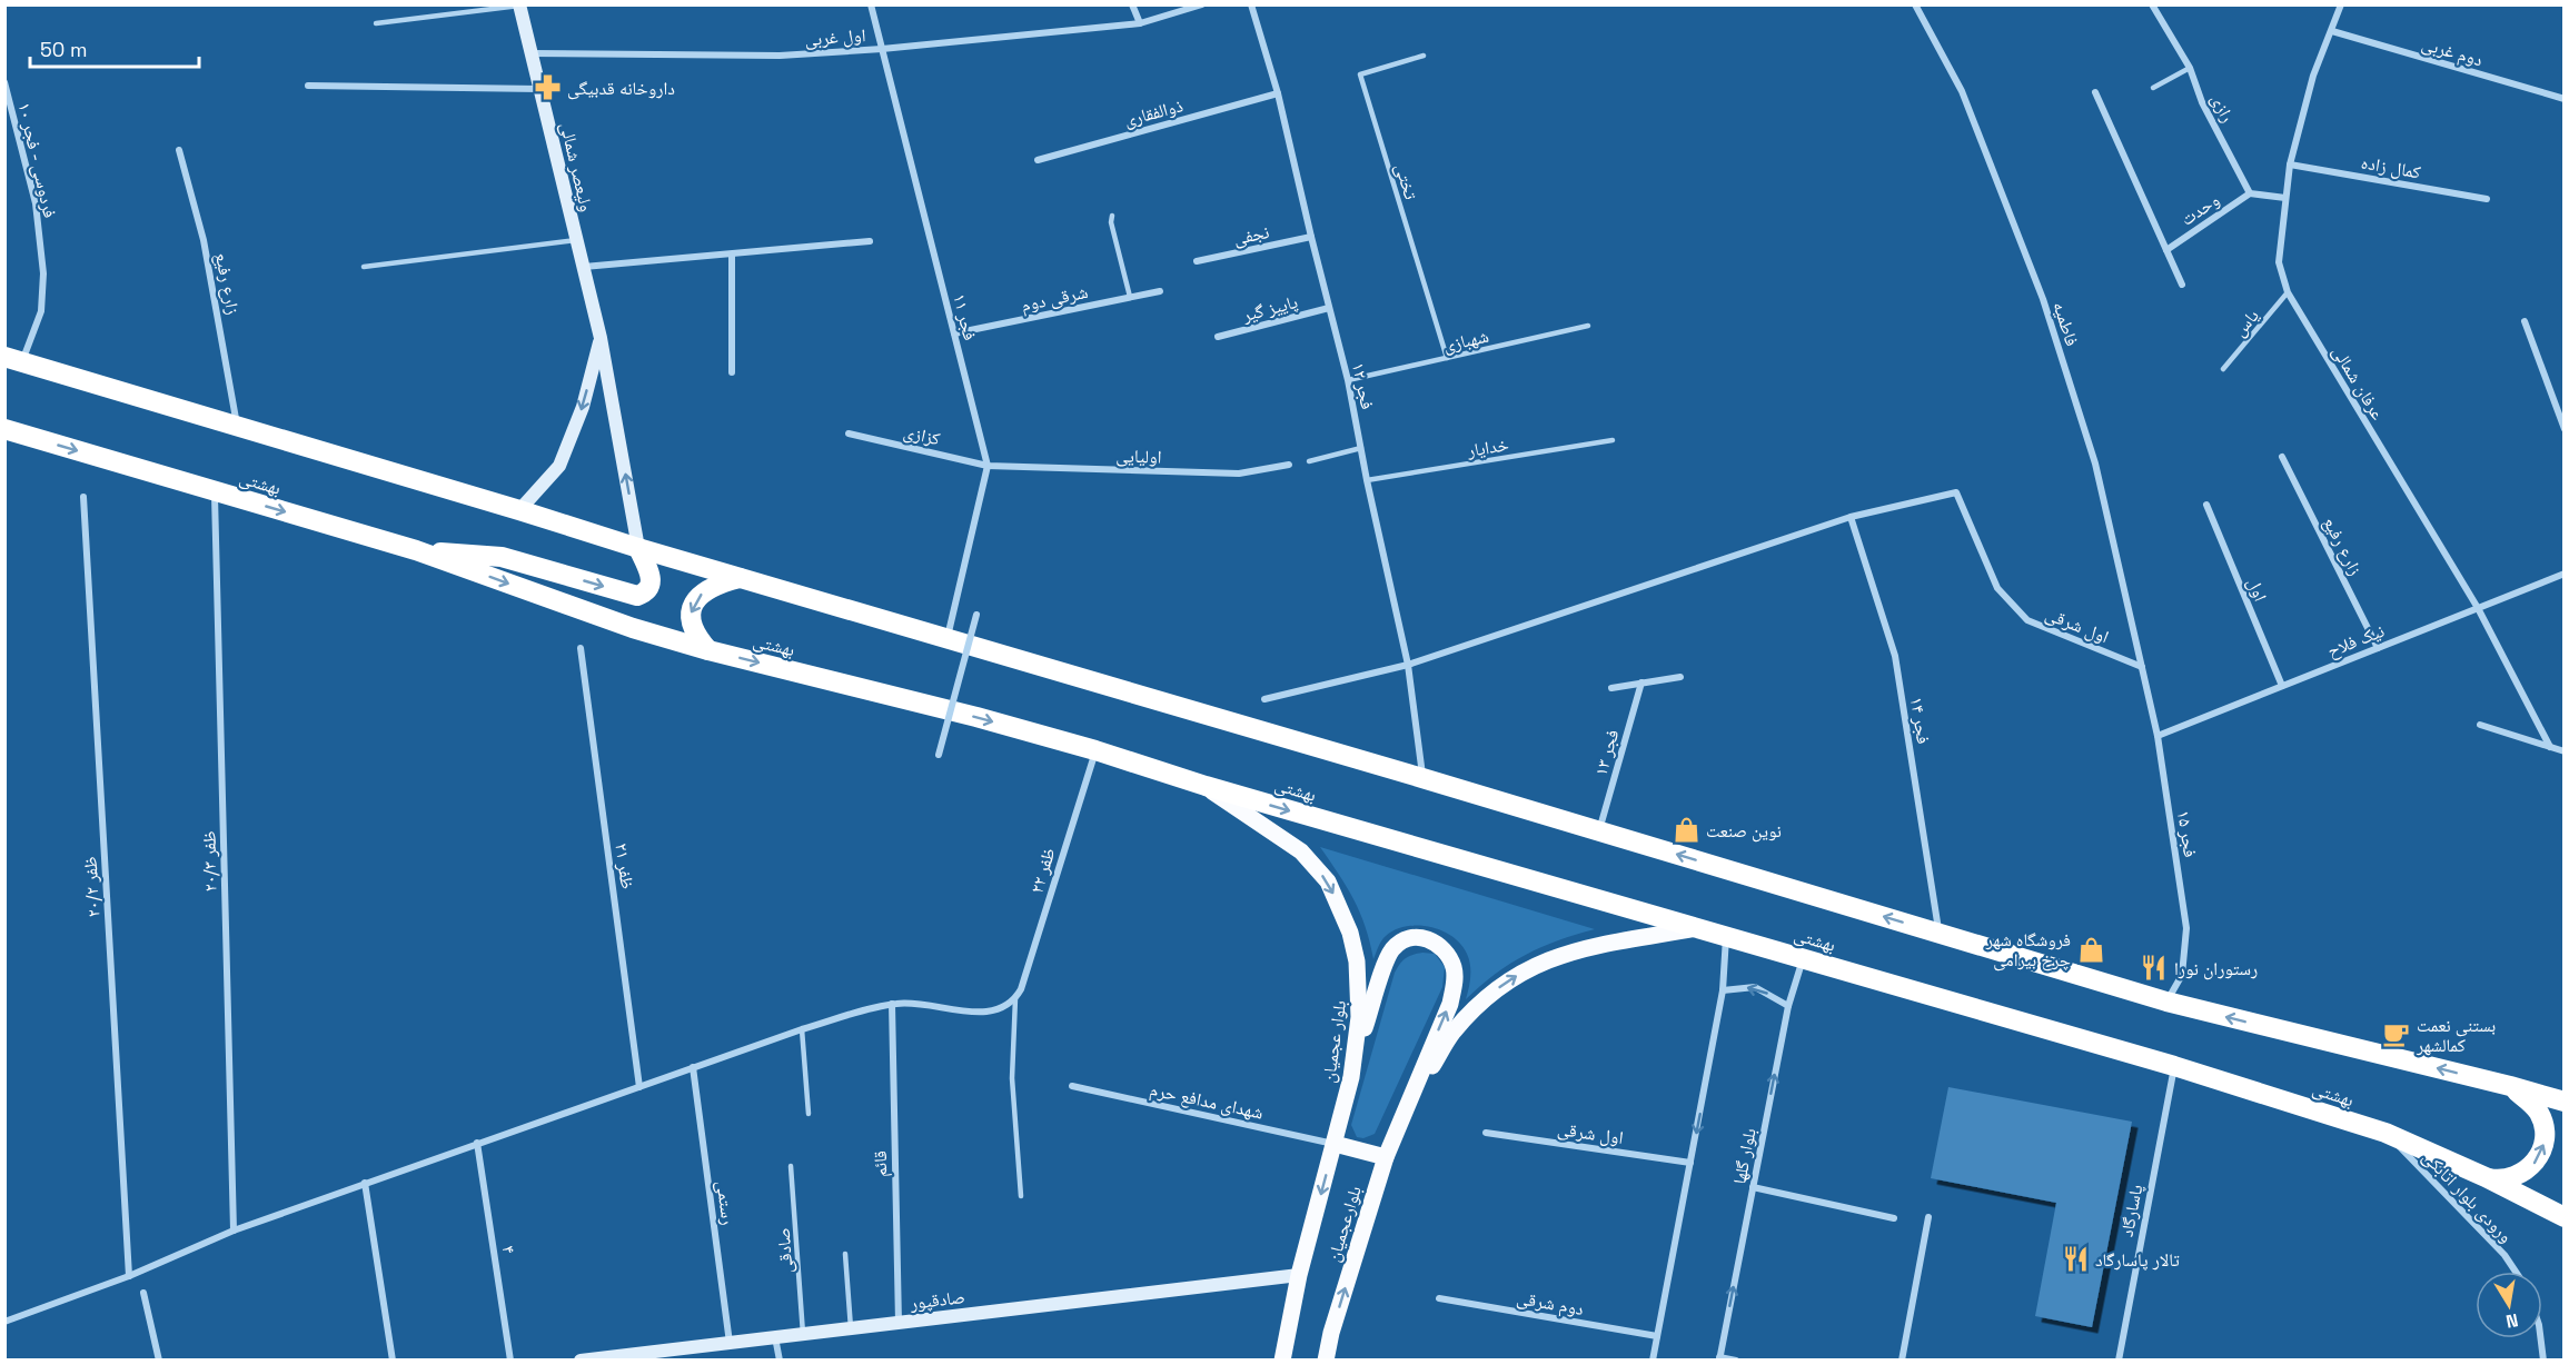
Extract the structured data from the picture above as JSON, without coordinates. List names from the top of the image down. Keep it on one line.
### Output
{"streets":{"highway":["بهشتی"],"main road":["ولیعصر شمالی","بلوار عجمیان","بلوارعجمیان","صادقپور"],"street":["اول غربی","دوم غربی","رازی","ذوالفقاری","فردوسی - فجر ۱۰","کمال زاده","وحدت","نجفی","زارع رفیع","شرقی دوم","پاییز گیر","فجر ۱۱","فاطمیه","عرفان شمالی","فجر ۱۲","کزازی","اولیایی","اول","اول شرقی","نیک فلاح","فجر ۱۴","فجر ۱۳","فجر ۱۵","ظفر ۲۰/۳","ظفر ۲۱","ظفر ۲۲","ظفر ۲۰/۲","شهدای مدافع حرم","بلوار گلها","قائم","ورودی بلوار اتابکی","رستمی","پاسارگاد","۴","دوم شرقی"],"lane":["تختی","یاس","شهبازی","خدایار","صادقی"]},"crossings":[["اول غربی","ولیعصر شمالی"],["اول غربی","فجر ۱۱"],["دوم غربی","عرفان شمالی"],["رازی","وحدت"],["ذوالفقاری","فجر ۱۲"],["کمال زاده","عرفان شمالی"],["تختی","شهبازی"],["نجفی","فجر ۱۲"],["زارع رفیع","نیک فلاح"],["شرقی دوم","فجر ۱۱"],["پاییز گیر","فجر ۱۲"],["فجر ۱۱","کزازی"],["فجر ۱۱","اولیایی"],["یاس","عرفان شمالی"],["فاطمیه","اول شرقی"],["فاطمیه","فجر ۱۵"],["شهبازی","فجر ۱۲"],["عرفان شمالی","نیک فلاح"],["فجر ۱۲","خدایار"],["کزازی","اولیایی"],["بهشتی","ظفر ۲۰/۳"],["بهشتی","ظفر ۲۲"],["بهشتی","بلوار عجمیان"],["بهشتی","بلوار گلها"],["بهشتی","ورودی بلوار اتابکی"],["بهشتی","پاسارگاد"],["اول","نیک فلاح"],["اول شرقی","فجر ۱۴"],["اول شرقی","فجر ۱۵"],["نیک فلاح","فجر ۱۵"],["بلوار عجمیان","شهدای مدافع حرم"],["بلوار عجمیان","صادقپور"],["قائم","صادقپور"],["رستمی","صادقپور"],["صادقی","صادقپور"]],"one_way":["ولیعصر شمالی","بلوار عجمیان","بلوار گلها","بلوارعجمیان"],"places":{"pharmacy":["داروخانه قدبیگی"],"shop":["نوین صنعت","فروشگاه شهر چرخ بیرامی"],"restaurant":["رستوران نورا","تالار پاسارگاد"],"cafe":["بستنی نعمت کمالشهر"]},"scale_bar":"50 m","north":"bottom"}
